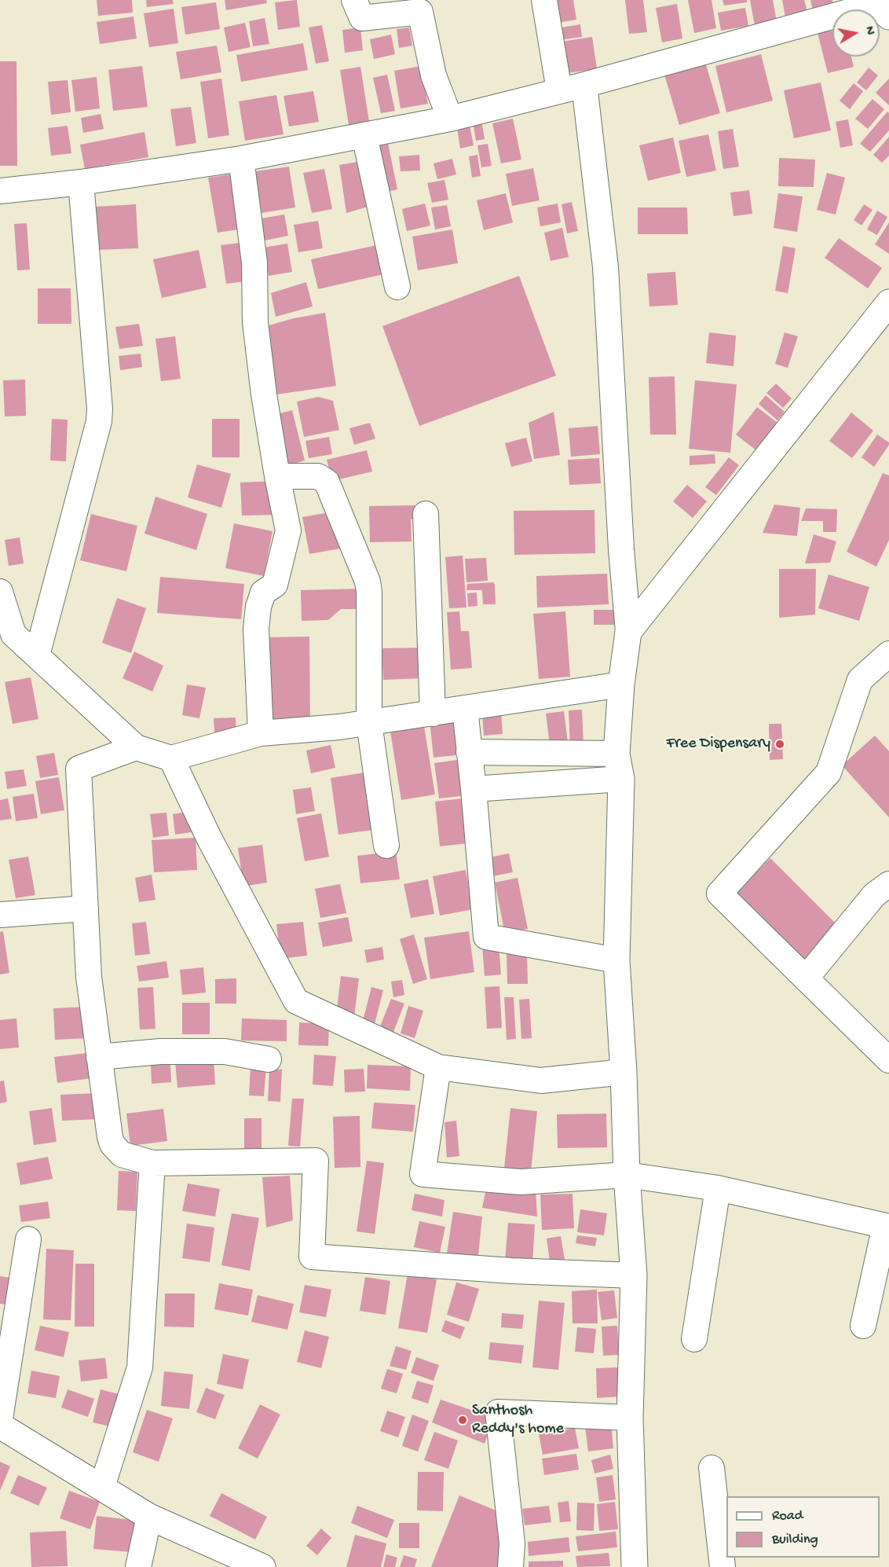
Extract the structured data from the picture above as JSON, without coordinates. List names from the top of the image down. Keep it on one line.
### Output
{"places":["Free Dispensary","Santhosh Reddy's home"],"legend":["Road","Building"],"north":"right"}
